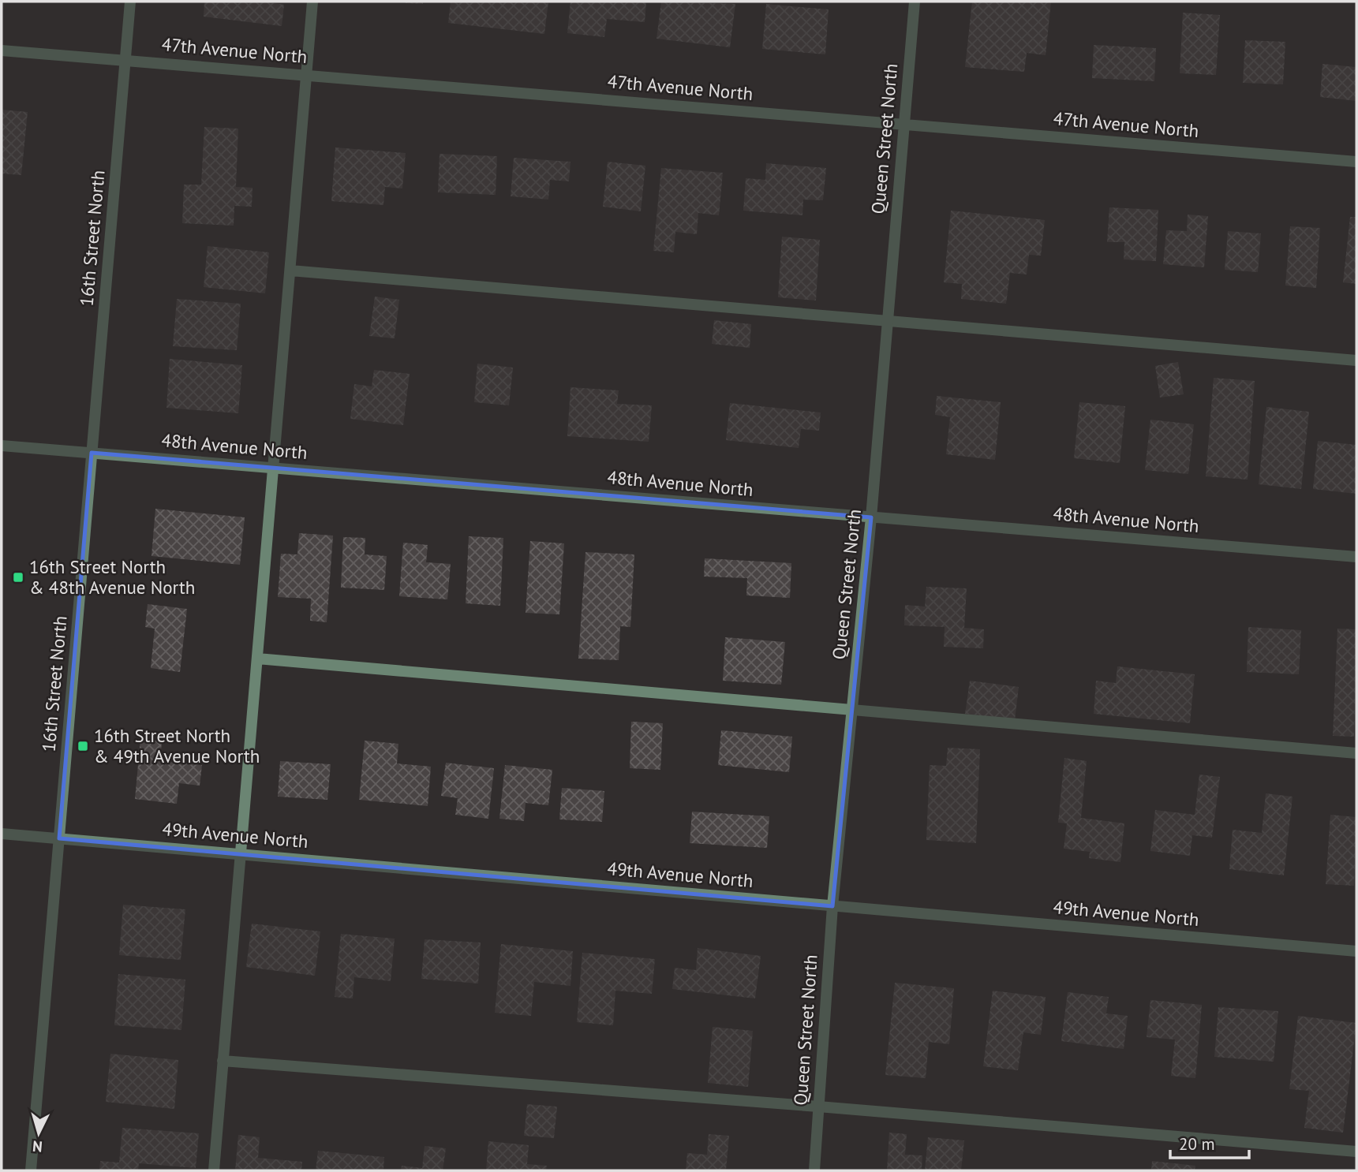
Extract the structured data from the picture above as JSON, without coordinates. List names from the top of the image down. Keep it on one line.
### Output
{"streets":{"street":["47th Avenue North","Queen Street North","16th Street North","48th Avenue North","49th Avenue North"]},"crossings":[["47th Avenue North","Queen Street North"],["47th Avenue North","16th Street North"],["Queen Street North","48th Avenue North"],["Queen Street North","49th Avenue North"],["16th Street North","48th Avenue North"],["16th Street North","49th Avenue North"]],"places":{"transit":["16th Street North & 48th Avenue North","16th Street North & 49th Avenue North"]},"scale_bar":"20 m","north":"bottom"}
